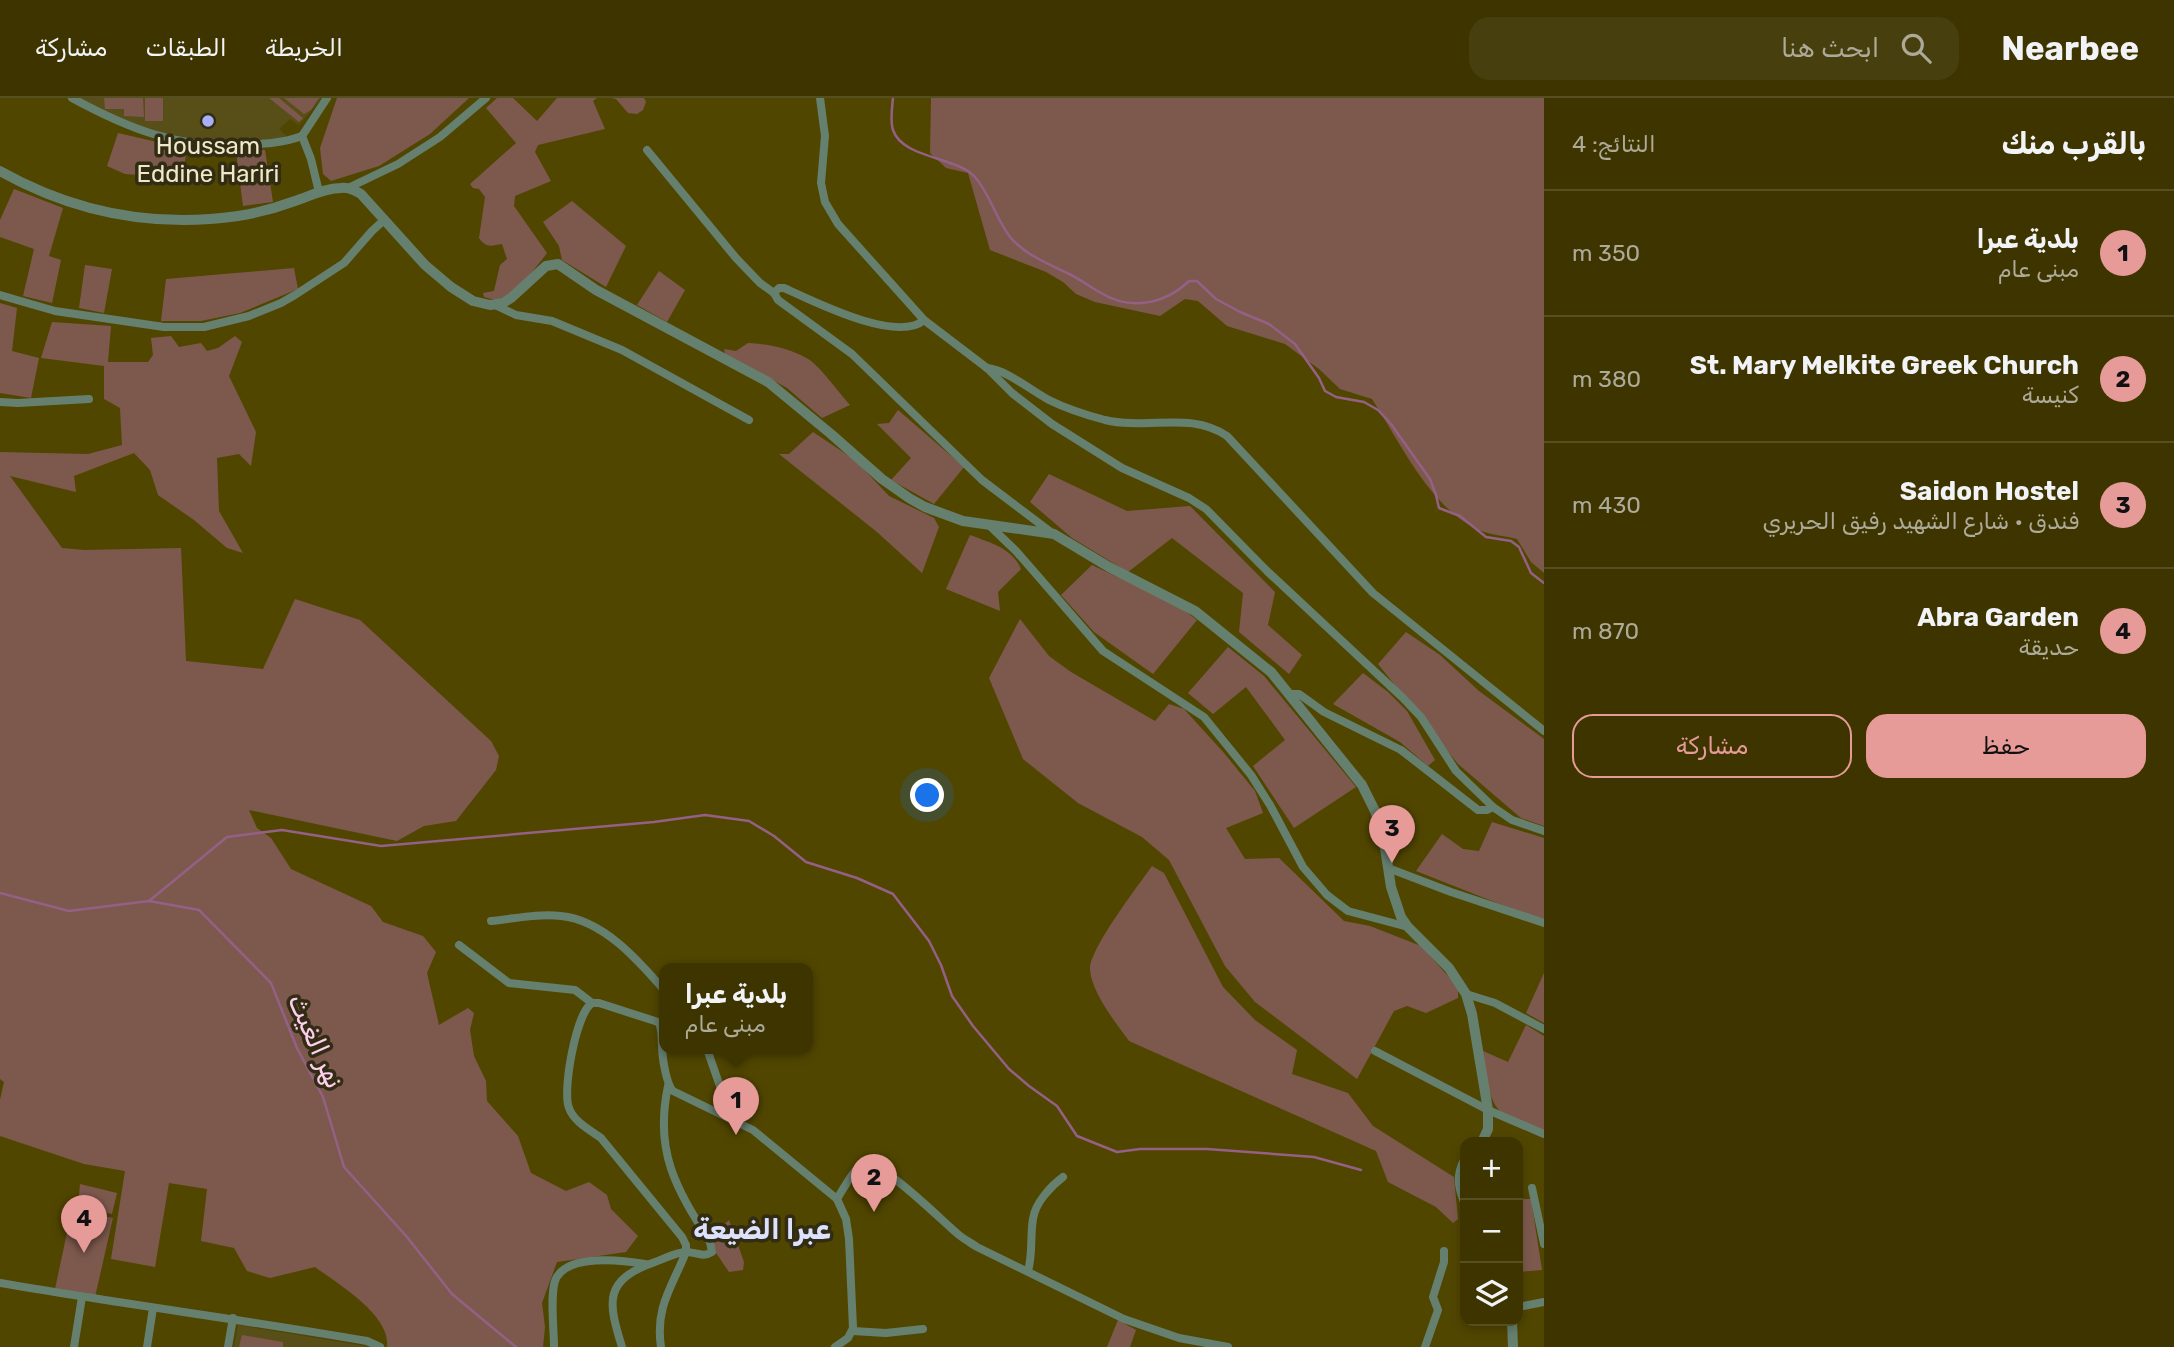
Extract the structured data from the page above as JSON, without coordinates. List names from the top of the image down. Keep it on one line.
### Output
{"districts":["عبرا الضيعة"],"water":["نهر الغيث"],"places":["Houssam Eddine Hariri"],"page":{"header":"Nearbee","search":"ابحث هنا","nav":["الخريطة","الطبقات","مشاركة"],"heading":["بالقرب منك","النتائج: 4"],"list":[{"mark":"1","name":"بلدية عبرا","note":"مبنى عام","value":"350 m"},{"mark":"2","name":"St. Mary Melkite Greek Church","note":"كنيسة","value":"380 m"},{"mark":"3","name":"Saidon Hostel","note":"فندق · شارع الشهيد رفيق الحريري","value":"430 m"},{"mark":"4","name":"Abra Garden","note":"حديقة","value":"870 m"}],"buttons":["حفظ","مشاركة"],"pins":["3","1","2","4"],"popup":["بلدية عبرا","مبنى عام"],"map_buttons":["+","−"]}}
